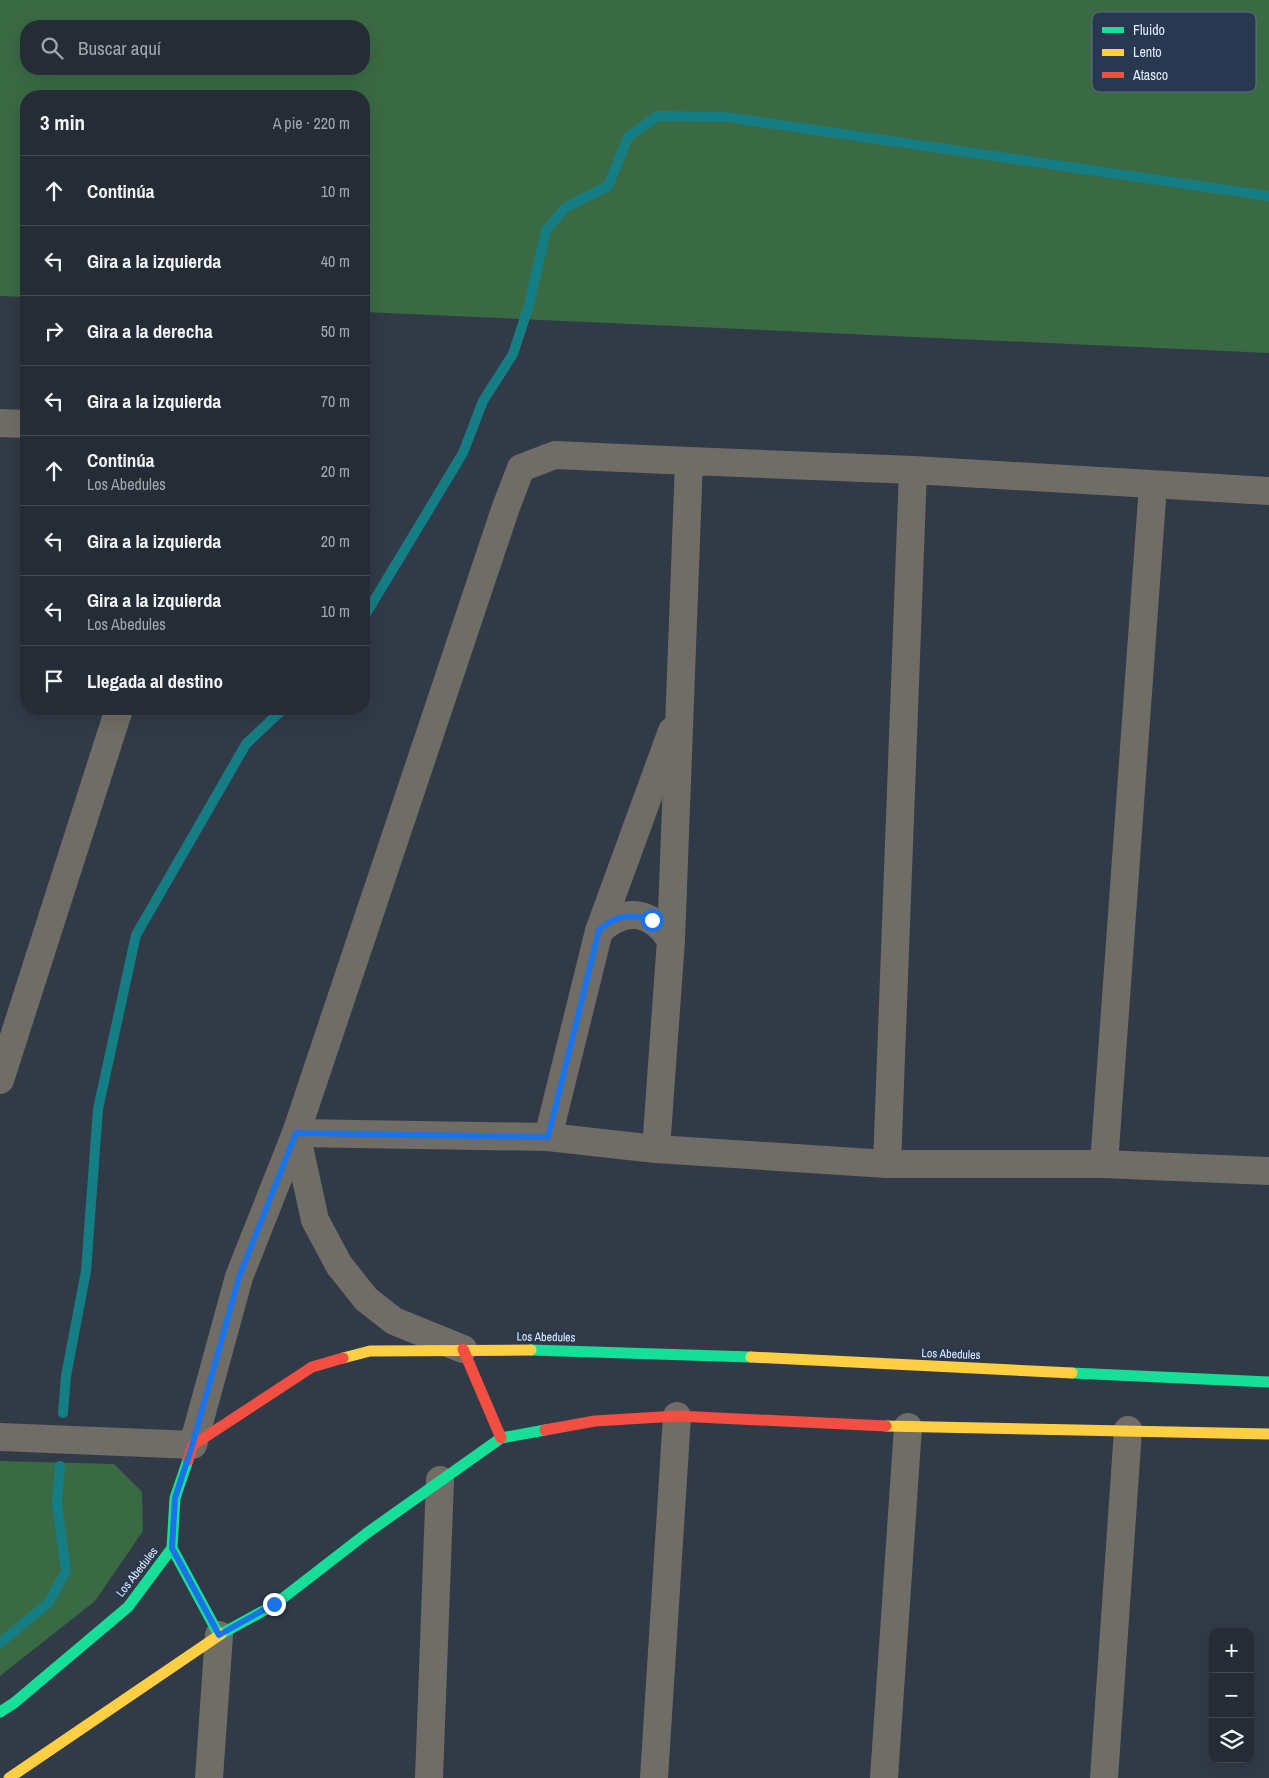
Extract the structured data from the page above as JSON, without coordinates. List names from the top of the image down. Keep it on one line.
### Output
{"streets":{"street":["Los Abedules"]},"legend":["Fluido","Lento","Atasco"],"page":{"search":"Buscar aquí","heading":["3 min","A pie · 220 m"],"list":[["Continúa","10 m"],["Gira a la izquierda","40 m"],["Gira a la derecha","50 m"],["Gira a la izquierda","70 m"],["Continúa","Los Abedules","20 m"],["Gira a la izquierda","20 m"],["Gira a la izquierda","Los Abedules","10 m"],"Llegada al destino"],"map_buttons":["+","−"]}}
